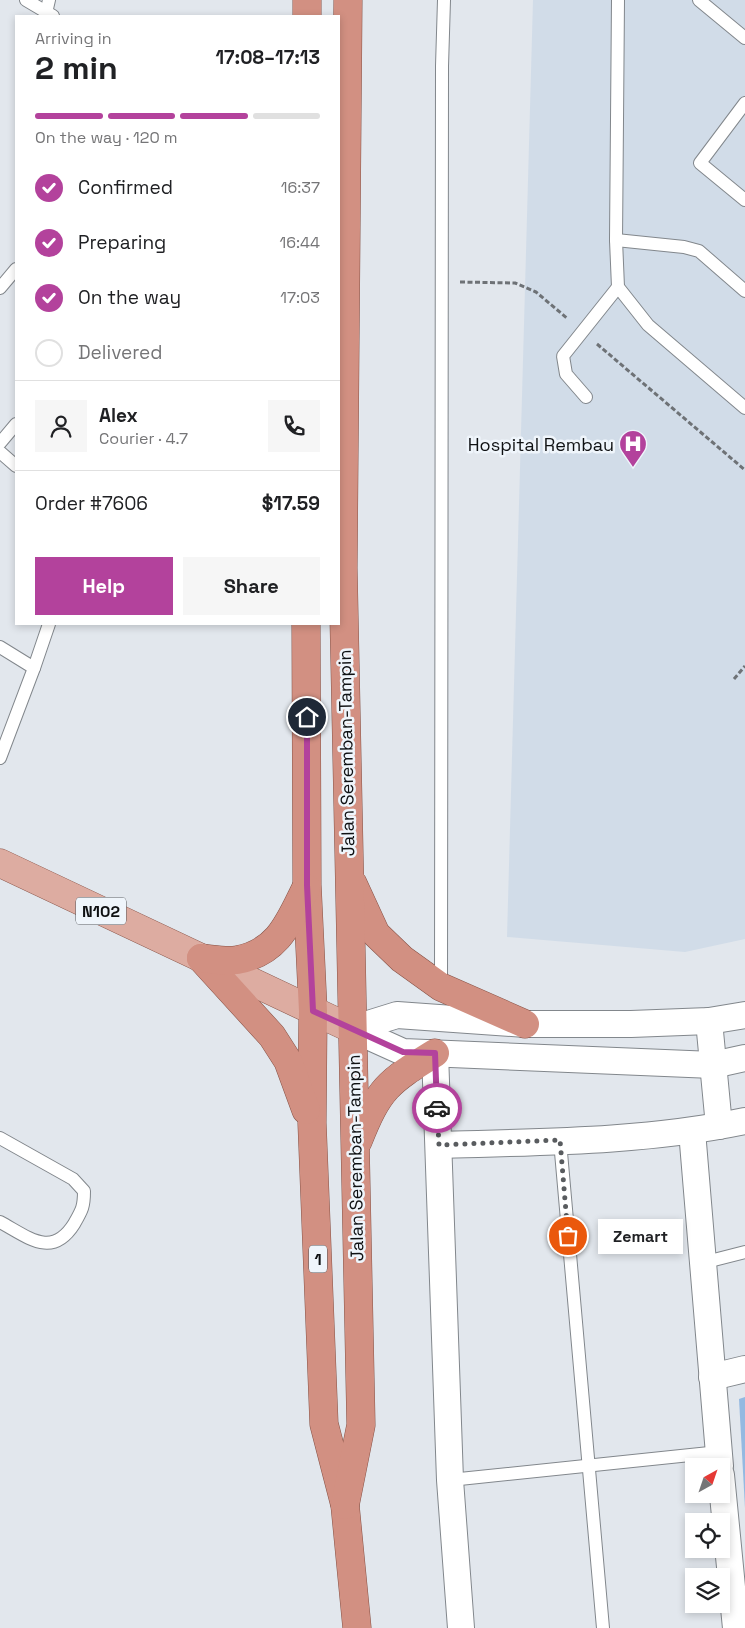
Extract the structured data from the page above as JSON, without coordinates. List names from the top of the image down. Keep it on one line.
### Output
{"streets":{"highway":["Jalan Seremban-Tampin","1"],"main road":["N102"]},"crossings":[["Jalan Seremban-Tampin","N102"]],"places":{"hospital":["Hospital Rembau"],"other":["Zemart"]},"north":"top right","page":{"heading":["2 min","Arriving in","17:08–17:13"],"panel":["Alex","Courier · 4.7","Order #7606","$17.59"],"bar":"On the way · 120 m","list":[["Confirmed","16:37"],["Preparing","16:44"],["On the way","17:03"],"Delivered"],"buttons":["Help","Share"],"bubble":"Zemart"}}
